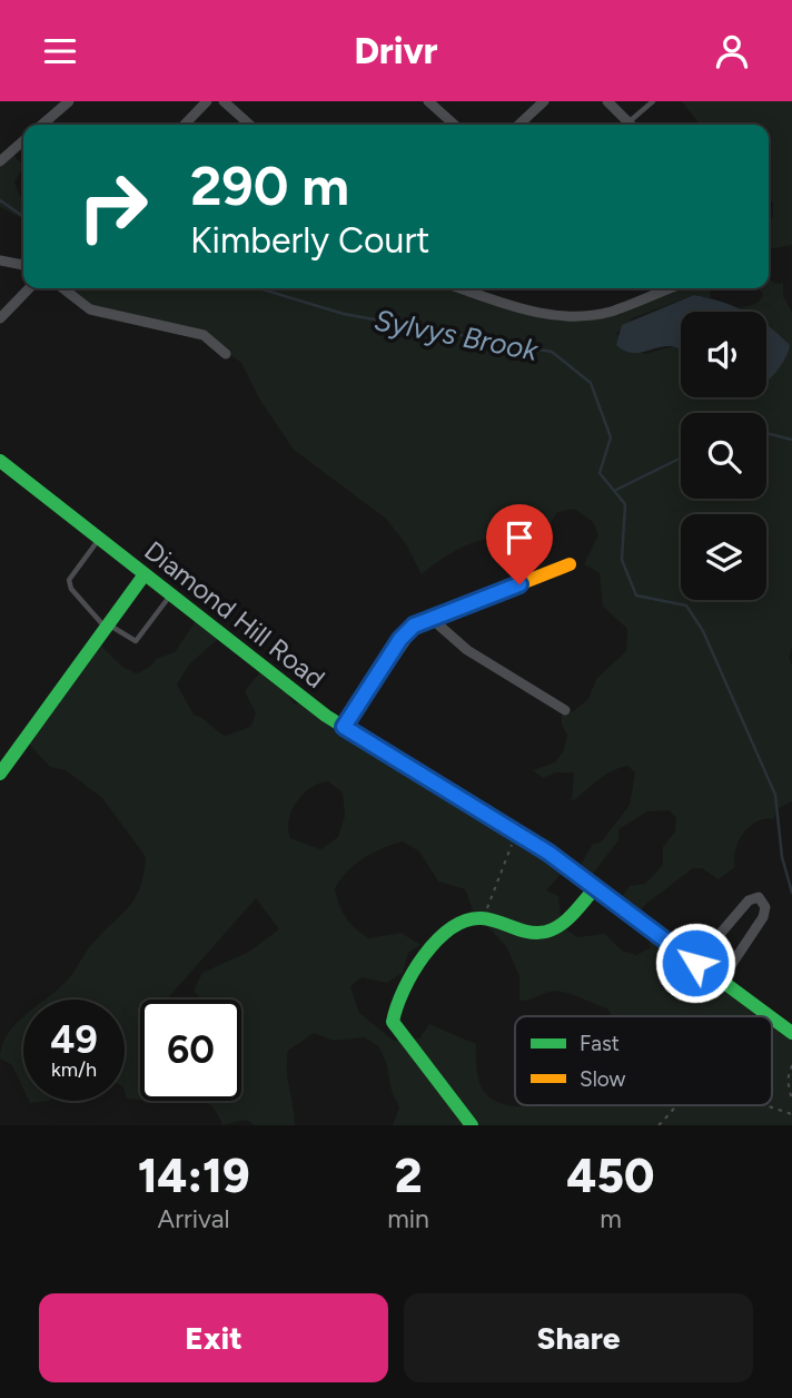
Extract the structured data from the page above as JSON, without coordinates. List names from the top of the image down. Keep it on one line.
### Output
{"streets":{"main road":["Diamond Hill Road"]},"water":["Sylvys Brook"],"legend":["Fast","Slow"],"page":{"header":"Drivr","turn":["290 m","Kimberly Court"],"speed":"49 km/h","limit":"60","eta":["14:19","Arrival","2","min","450","m"],"buttons":["Exit","Share"]}}
